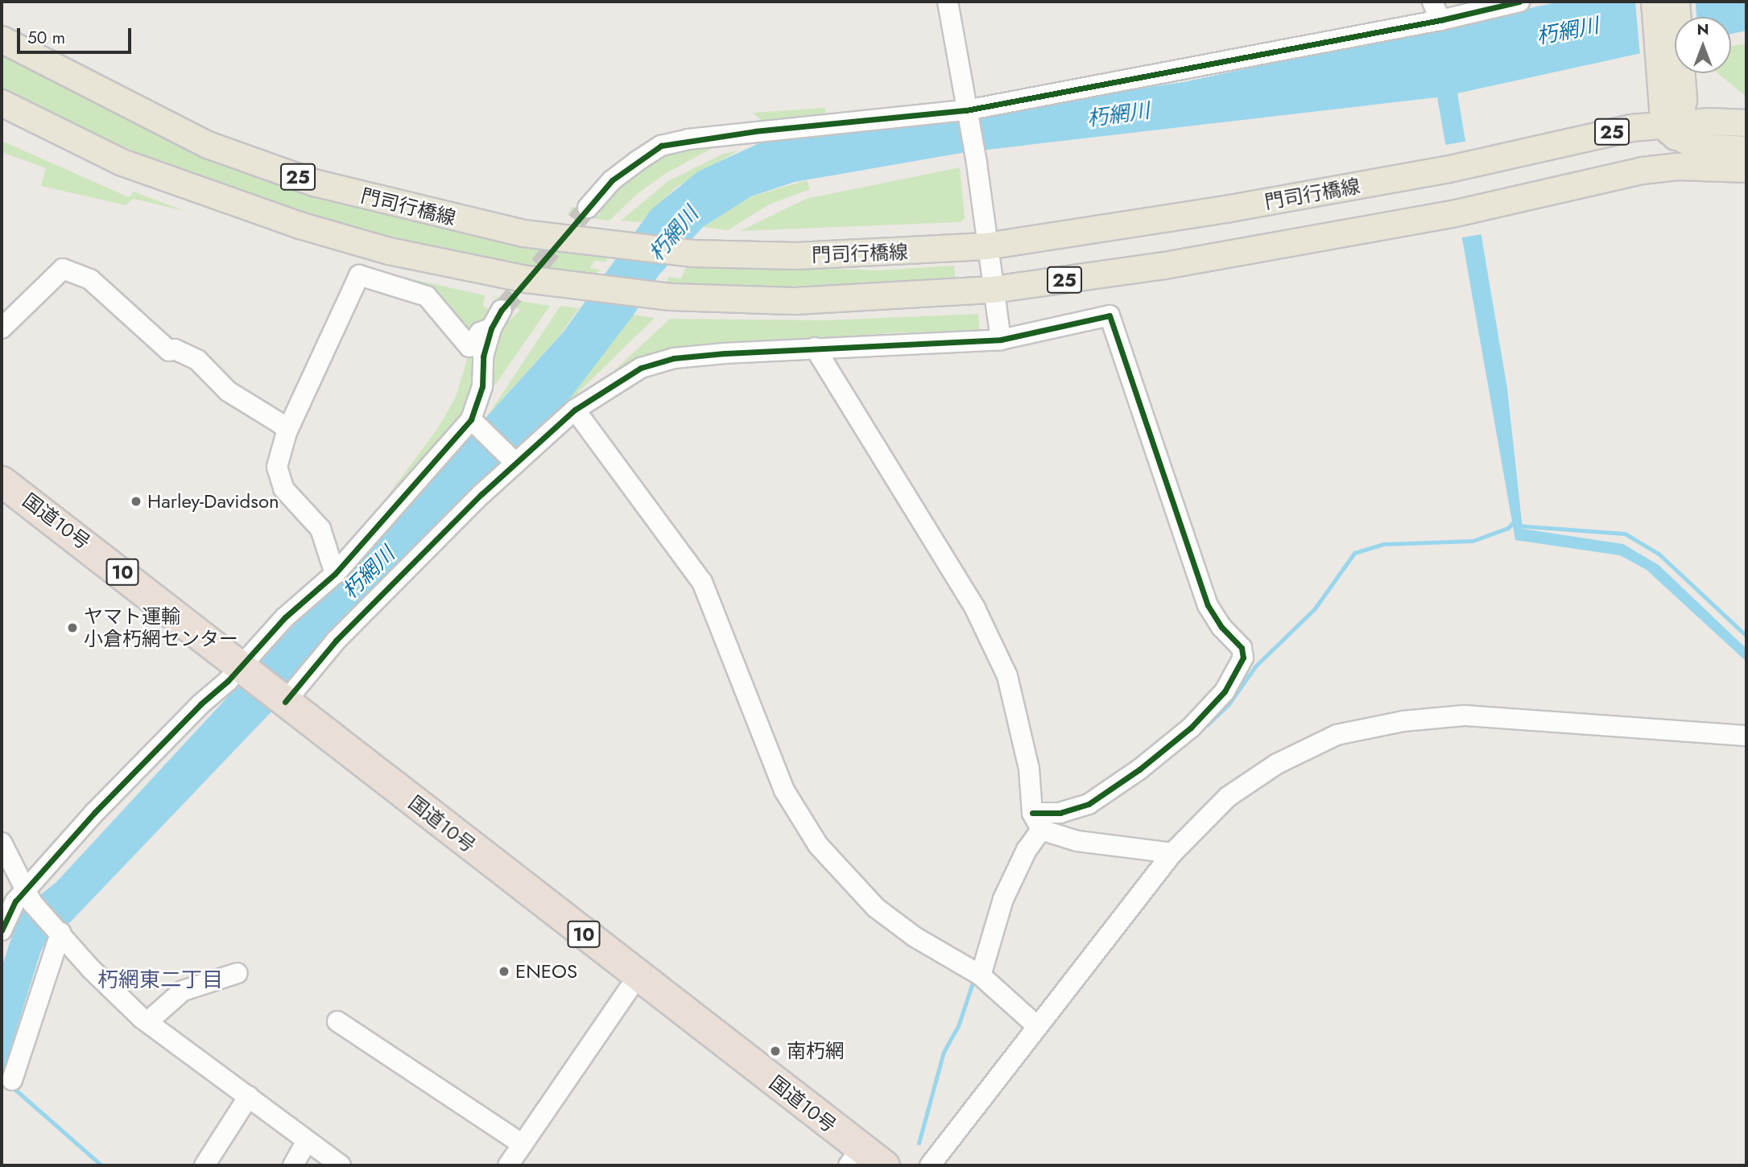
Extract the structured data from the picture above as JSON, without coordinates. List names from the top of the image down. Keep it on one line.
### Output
{"streets":{"highway":["国道10号","10"],"main road":["25","門司行橋線"]},"districts":["朽網東二丁目"],"water":["朽網川"],"places":["Harley-Davidson","ヤマト運輸 小倉朽網センター","ENEOS","南朽網"],"scale_bar":"50 m","north":"top"}
